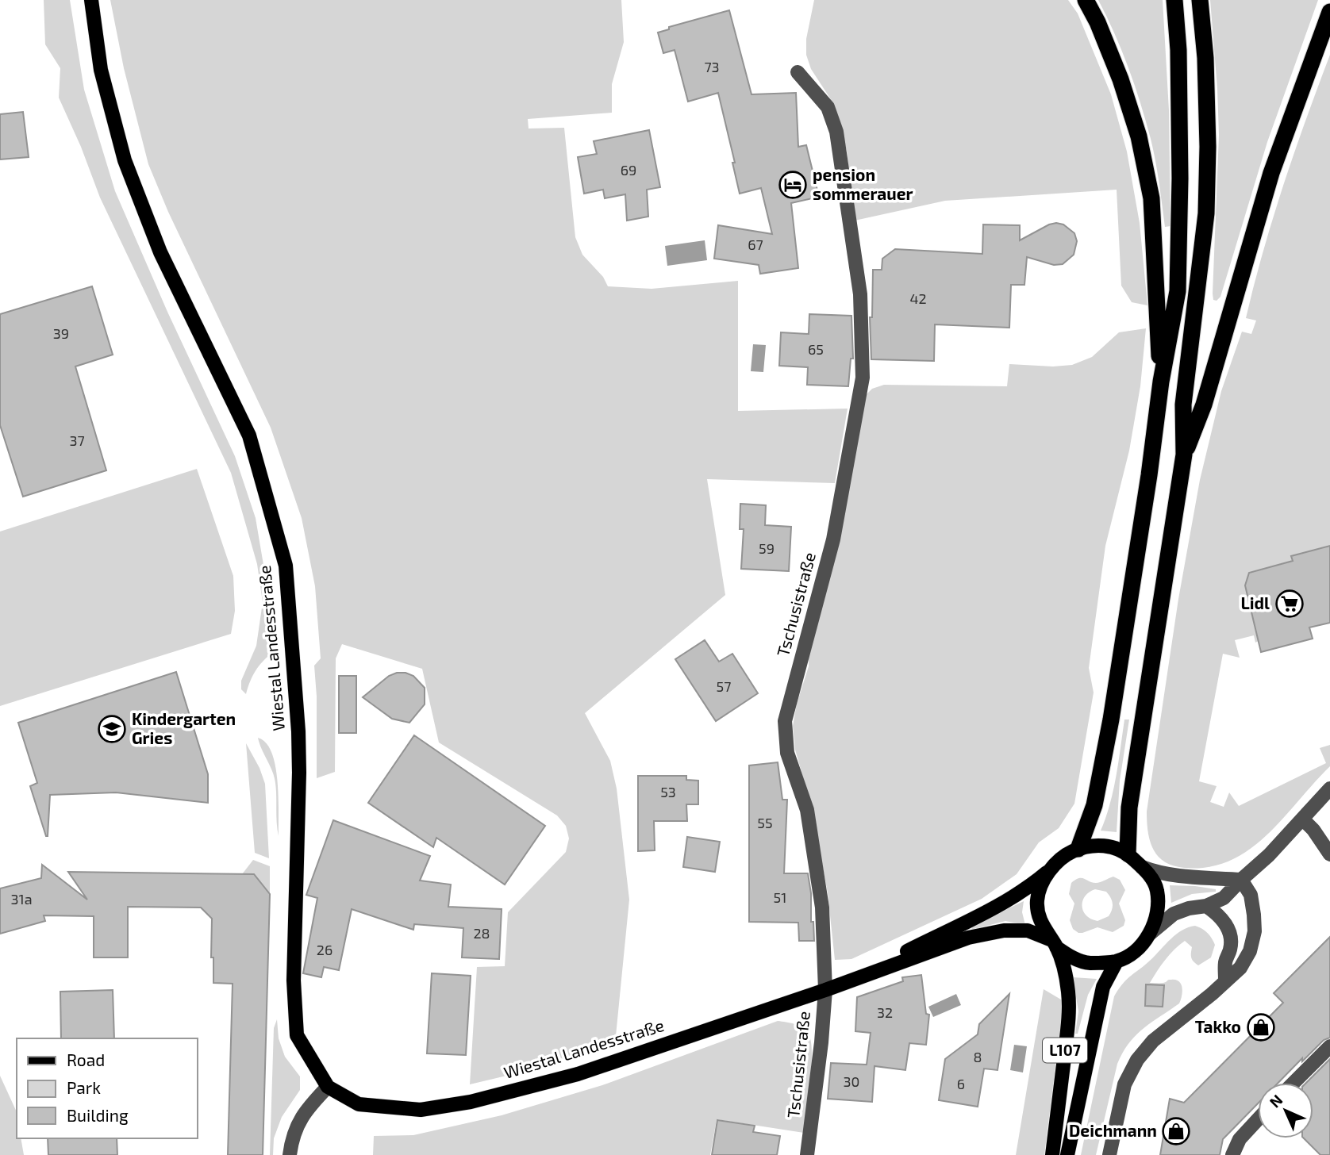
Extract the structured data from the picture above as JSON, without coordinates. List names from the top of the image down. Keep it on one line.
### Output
{"streets":{"main road":["Wiestal Landesstraße","L107"],"street":["Tschusistraße"]},"crossings":[["Tschusistraße","Wiestal Landesstraße"],["Wiestal Landesstraße","L107"]],"places":{"hotel":["pension sommerauer"],"supermarket":["Lidl"],"school or university":["Kindergarten Gries"],"shop":["Takko","Deichmann"]},"house_numbers":["73","69","67","42","39","65","37","59","57","53","55","51","31a","28","26","32","8","30","6"],"legend":["Road","Park","Building"],"north":"top left"}
